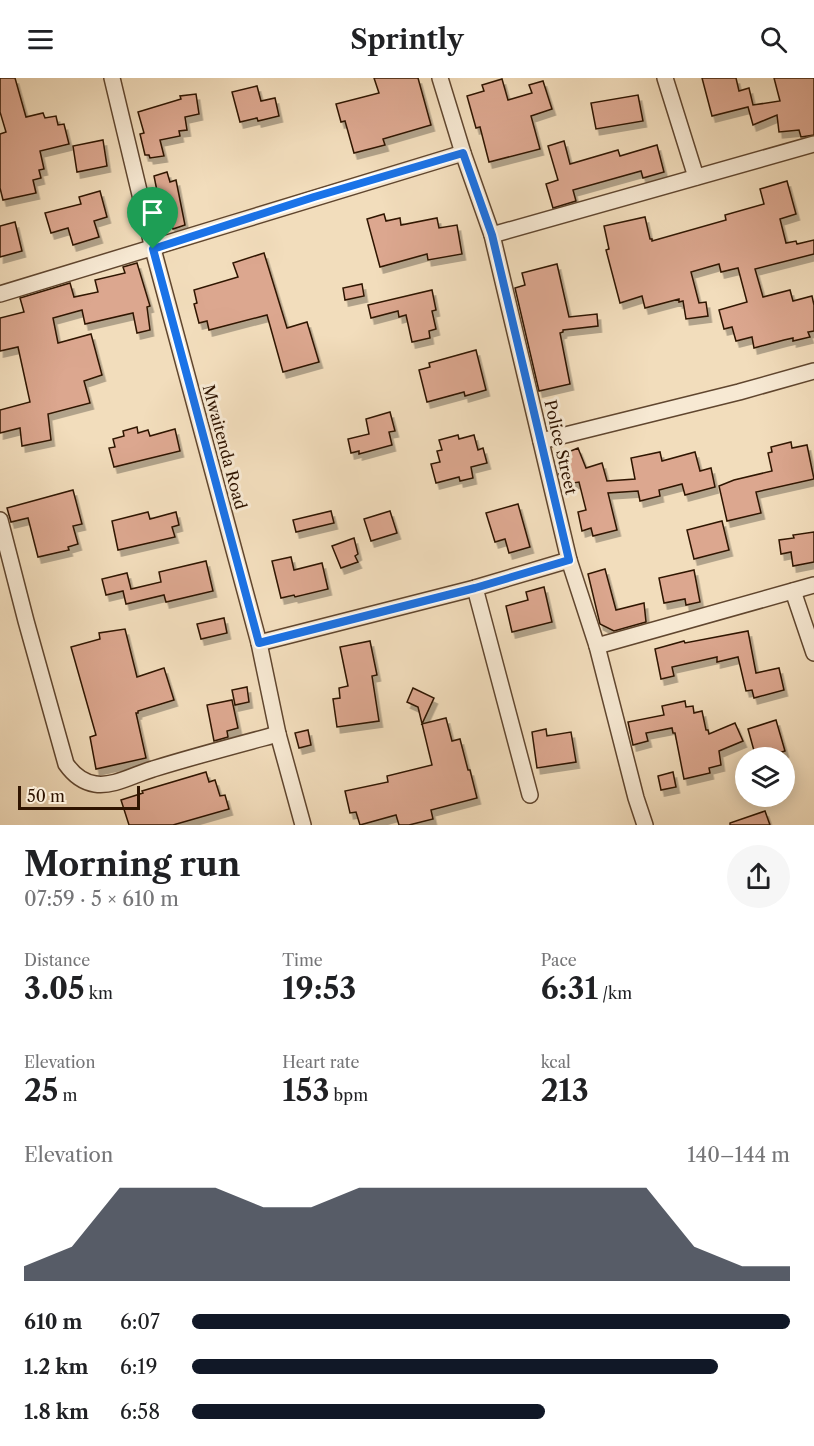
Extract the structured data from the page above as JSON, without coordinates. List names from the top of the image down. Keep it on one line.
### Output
{"streets":{"street":["Mwaitenda Road","Police Street"]},"scale_bar":"50 m","page":{"header":"Sprintly","scale":"50 m","heading":["Morning run","07:59 · 5 × 610 m"],"stats":[["Distance","3.05 km"],["Time","19:53"],["Pace","6:31 /km"],["Elevation","25 m"],["Heart rate","153 bpm"],["kcal","213"]],"chart":["Elevation","140–144 m"],"list":[{"name":"610 m","note":"6:07"},{"name":"1.2 km","note":"6:19"},{"name":"1.8 km","note":"6:58"}]}}
